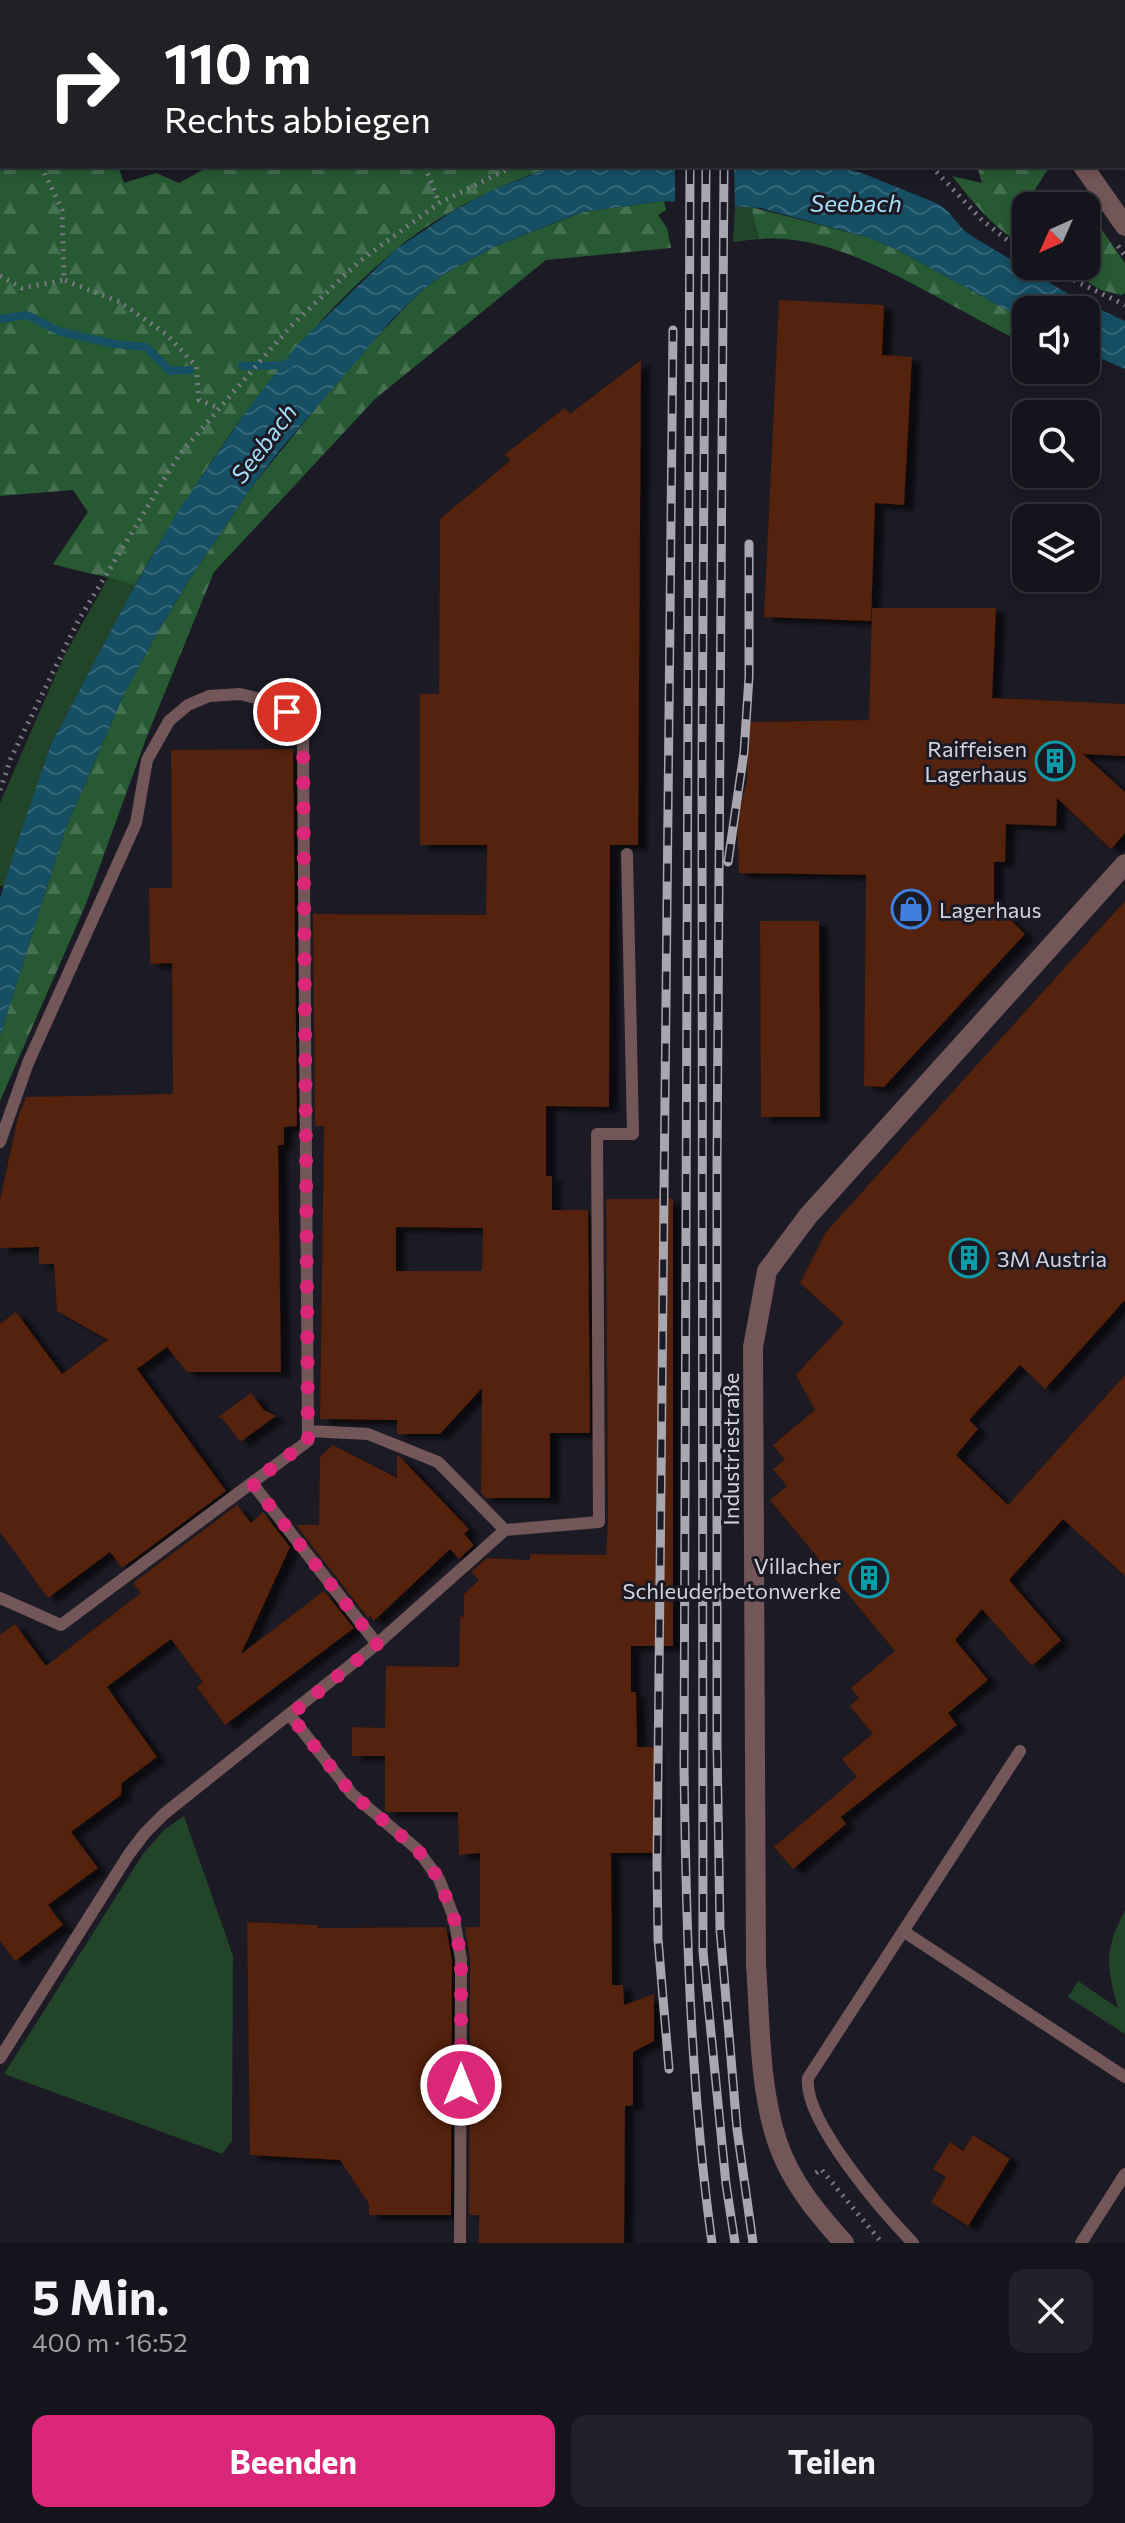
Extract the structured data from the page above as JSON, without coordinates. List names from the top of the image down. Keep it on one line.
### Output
{"streets":{"street":["Industriestraße"]},"water":["Seebach"],"places":{"building":["Raiffeisen Lagerhaus","3M Austria","Villacher Schleuderbetonwerke"],"shop":["Lagerhaus"]},"north":"bottom left","page":{"turn":["110 m","Rechts abbiegen"],"heading":["5 Min.","400 m · 16:52"],"buttons":["Beenden","Teilen"]}}
